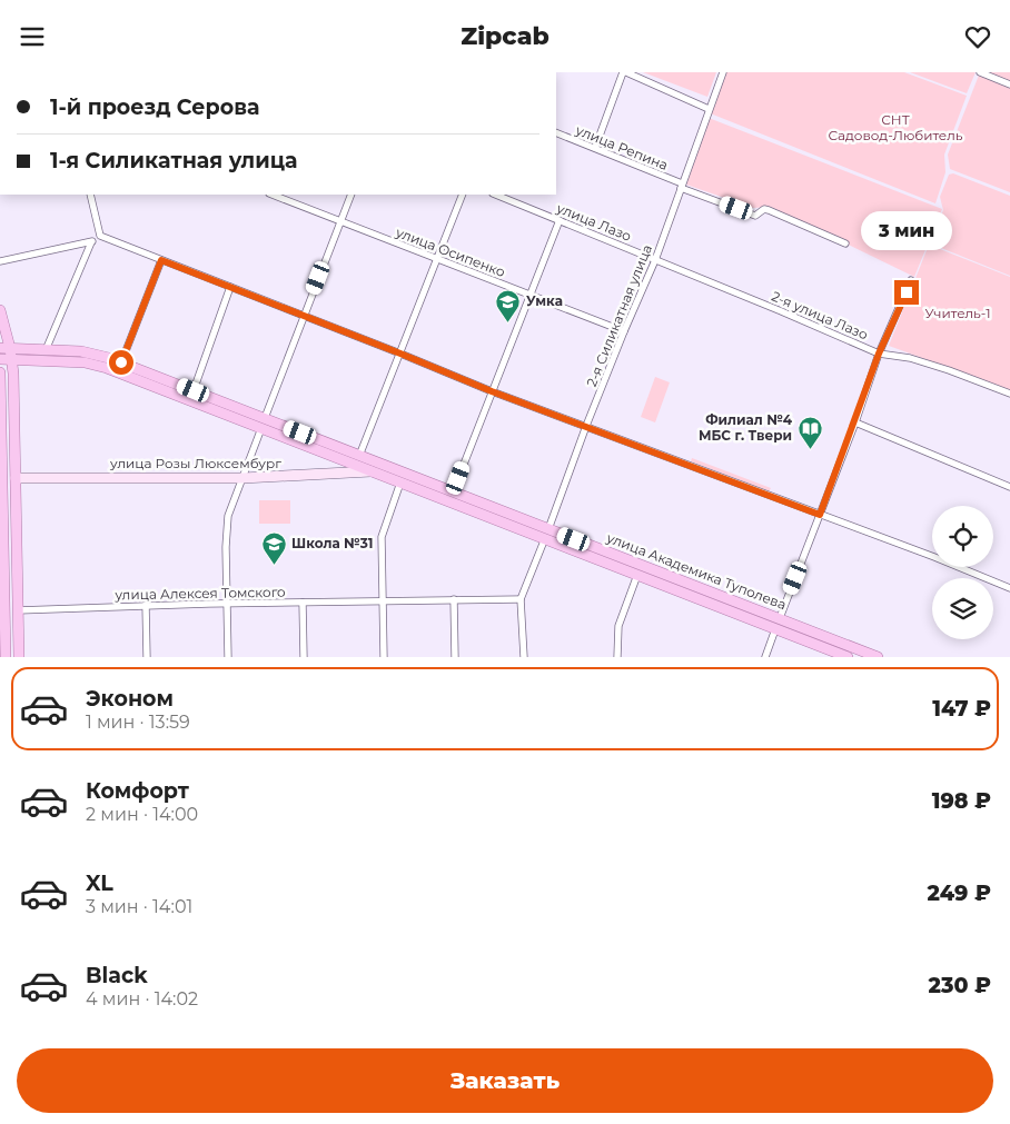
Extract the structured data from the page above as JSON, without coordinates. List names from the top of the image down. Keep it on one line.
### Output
{"streets":{"main road":["улица Академика Туполева"],"street":["улица Репина","улица Лазо","улица Осипенко","2-я Силикатная улица","2-я улица Лазо","улица Розы Люксембург","улица Алексея Томского"]},"crossings":[["улица Репина","2-я Силикатная улица"],["улица Лазо","2-я Силикатная улица"],["улица Лазо","2-я улица Лазо"],["улица Осипенко","2-я Силикатная улица"],["2-я Силикатная улица","2-я улица Лазо"],["2-я Силикатная улица","улица Академика Туполева"],["2-я Силикатная улица","улица Алексея Томского"],["улица Розы Люксембург","улица Академика Туполева"]],"parks":["СНТ Садовод-Любитель","Учитель-1"],"places":{"school or university":["Умка","Школа №31"],"library":["Филиал №4 МБС г. Твери"]},"page":{"header":"Zipcab","banner":["1-й проезд Серова","1-я Силикатная улица"],"bubble":"3 мин","list":[{"name":"Эконом","note":"1 мин · 13:59","value":"147 ₽"},{"name":"Комфорт","note":"2 мин · 14:00","value":"198 ₽"},{"name":"XL","note":"3 мин · 14:01","value":"249 ₽"},{"name":"Black","note":"4 мин · 14:02","value":"230 ₽"}],"buttons":"Заказать"}}
